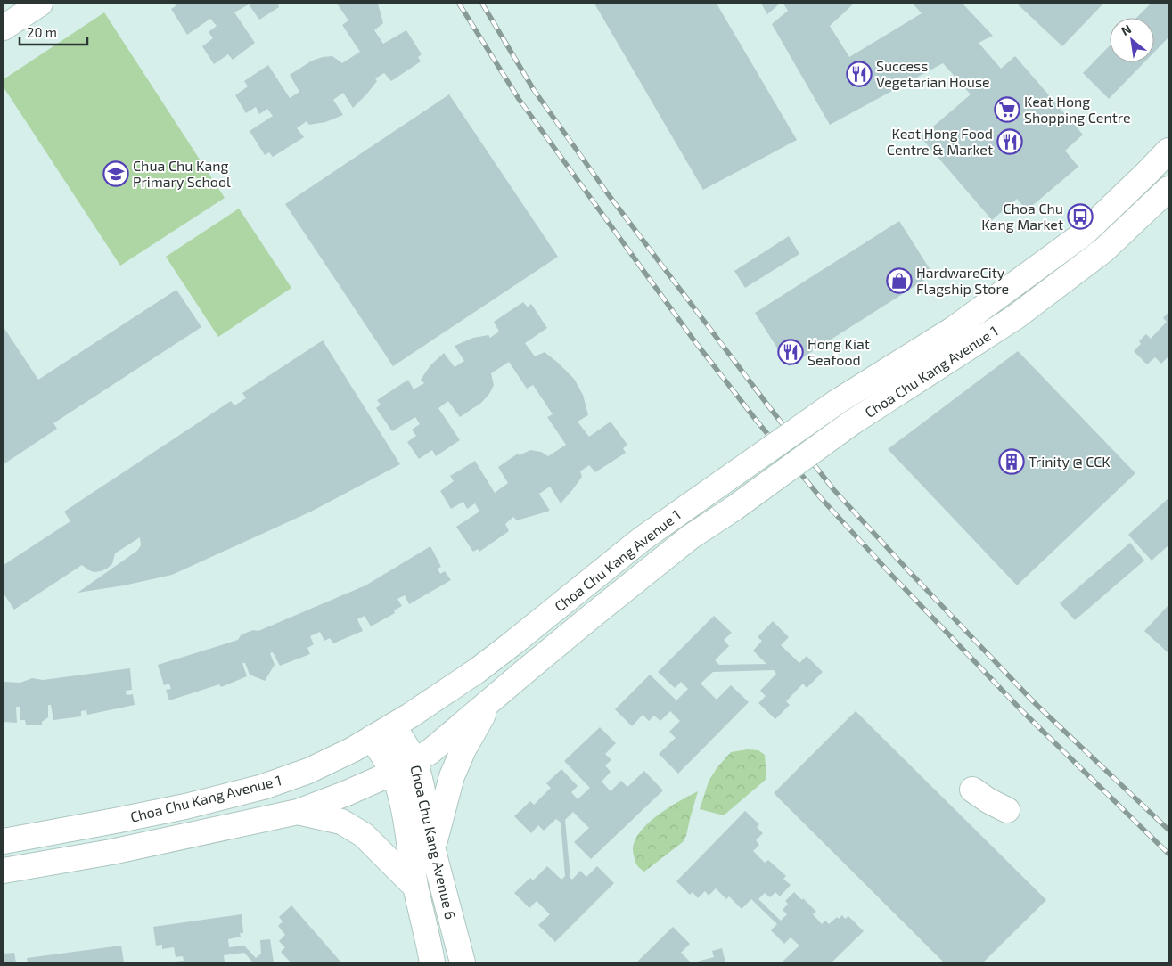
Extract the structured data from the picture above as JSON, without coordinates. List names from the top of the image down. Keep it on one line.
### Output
{"streets":{"street":["Choa Chu Kang Avenue 1","Choa Chu Kang Avenue 6"]},"crossings":[["Choa Chu Kang Avenue 1","Choa Chu Kang Avenue 6"]],"places":{"restaurant":["Success Vegetarian House","Keat Hong Food Centre & Market","Hong Kiat Seafood"],"supermarket":["Keat Hong Shopping Centre"],"school or university":["Chua Chu Kang Primary School"],"bus stop":["Choa Chu Kang Market"],"shop":["HardwareCity Flagship Store"],"building":["Trinity @ CCK"]},"scale_bar":"20 m","north":"top left"}
